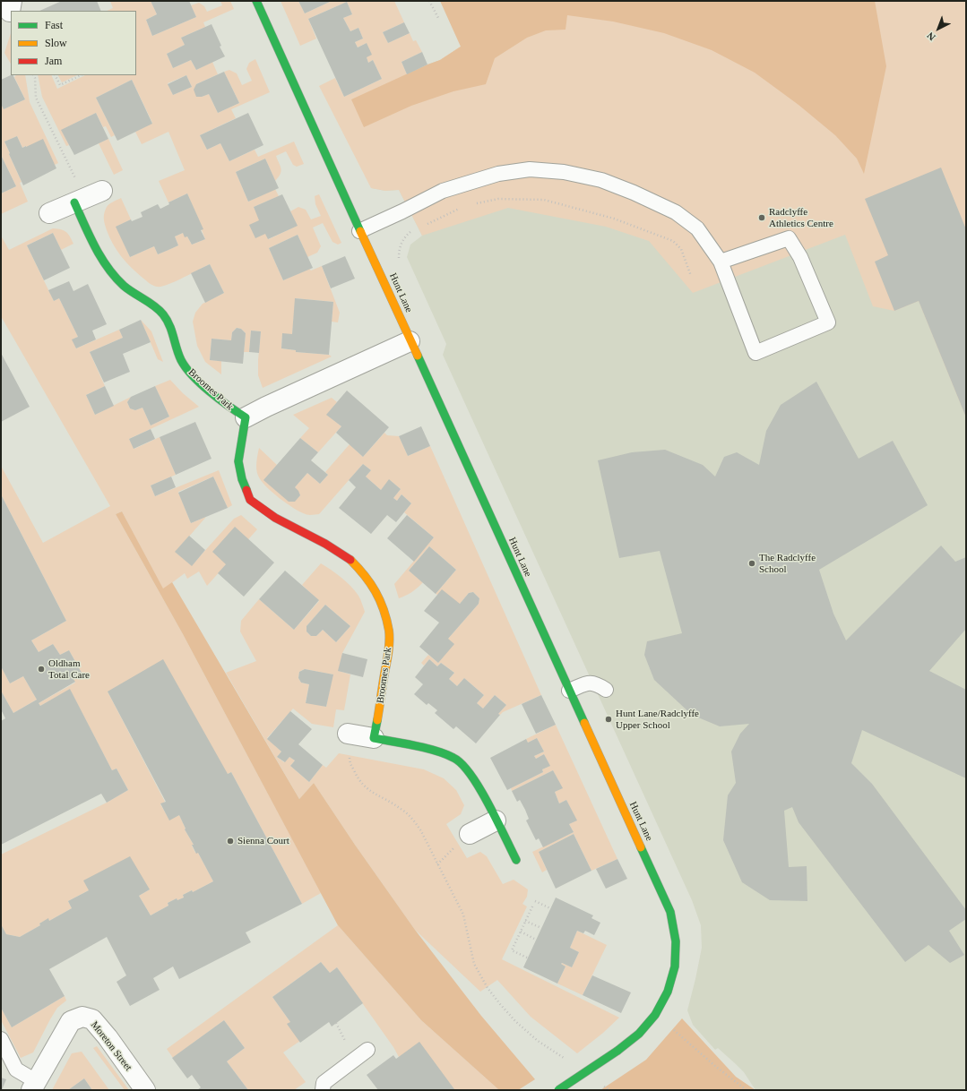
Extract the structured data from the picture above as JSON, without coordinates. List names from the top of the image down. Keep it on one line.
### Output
{"streets":{"street":["Hunt Lane","Broomes Park","Moreton Street"]},"places":["Radclyffe Athletics Centre","The Radclyffe School","Oldham Total Care","Hunt Lane/Radclyffe Upper School","Sienna Court"],"legend":["Fast","Slow","Jam"],"north":"bottom left"}
